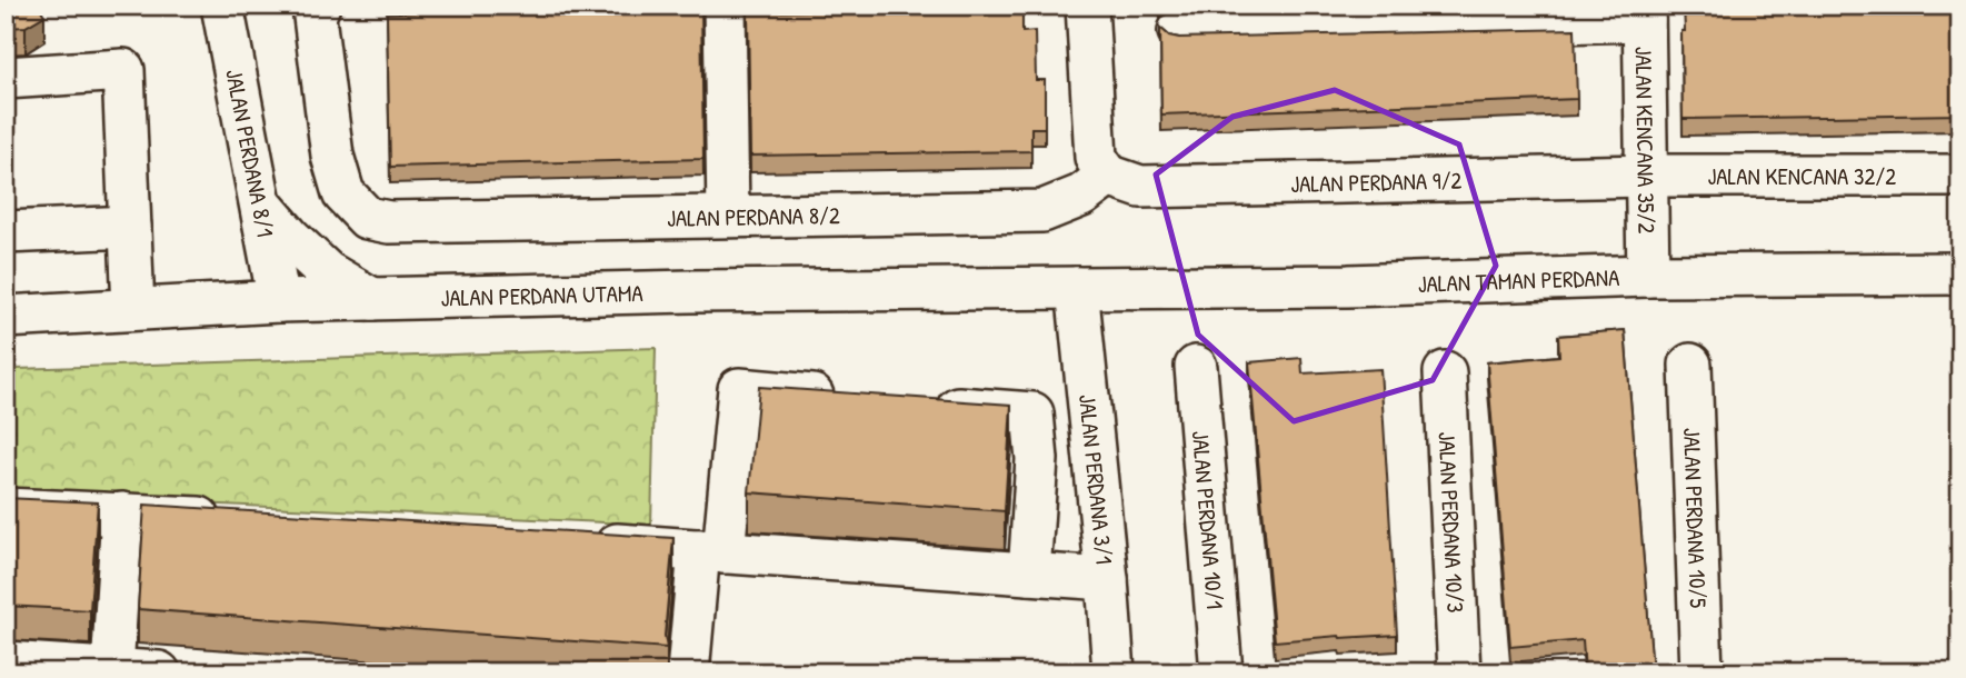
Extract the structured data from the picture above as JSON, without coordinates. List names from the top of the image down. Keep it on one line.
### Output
{"streets":{"street":["JALAN KENCANA 35/2","JALAN PERDANA 8/1","JALAN KENCANA 32/2","JALAN PERDANA 9/2","JALAN PERDANA 8/2","JALAN TAMAN PERDANA","JALAN PERDANA UTAMA","JALAN PERDANA 3/1","JALAN PERDANA 10/5","JALAN PERDANA 10/1","JALAN PERDANA 10/3"]},"crossings":[["JALAN KENCANA 35/2","JALAN KENCANA 32/2"],["JALAN KENCANA 35/2","JALAN PERDANA 9/2"],["JALAN KENCANA 35/2","JALAN TAMAN PERDANA"],["JALAN PERDANA 8/1","JALAN PERDANA UTAMA"],["JALAN KENCANA 32/2","JALAN PERDANA 9/2"],["JALAN PERDANA 9/2","JALAN PERDANA 8/2"],["JALAN TAMAN PERDANA","JALAN PERDANA UTAMA"],["JALAN TAMAN PERDANA","JALAN PERDANA 3/1"],["JALAN PERDANA UTAMA","JALAN PERDANA 3/1"]]}
